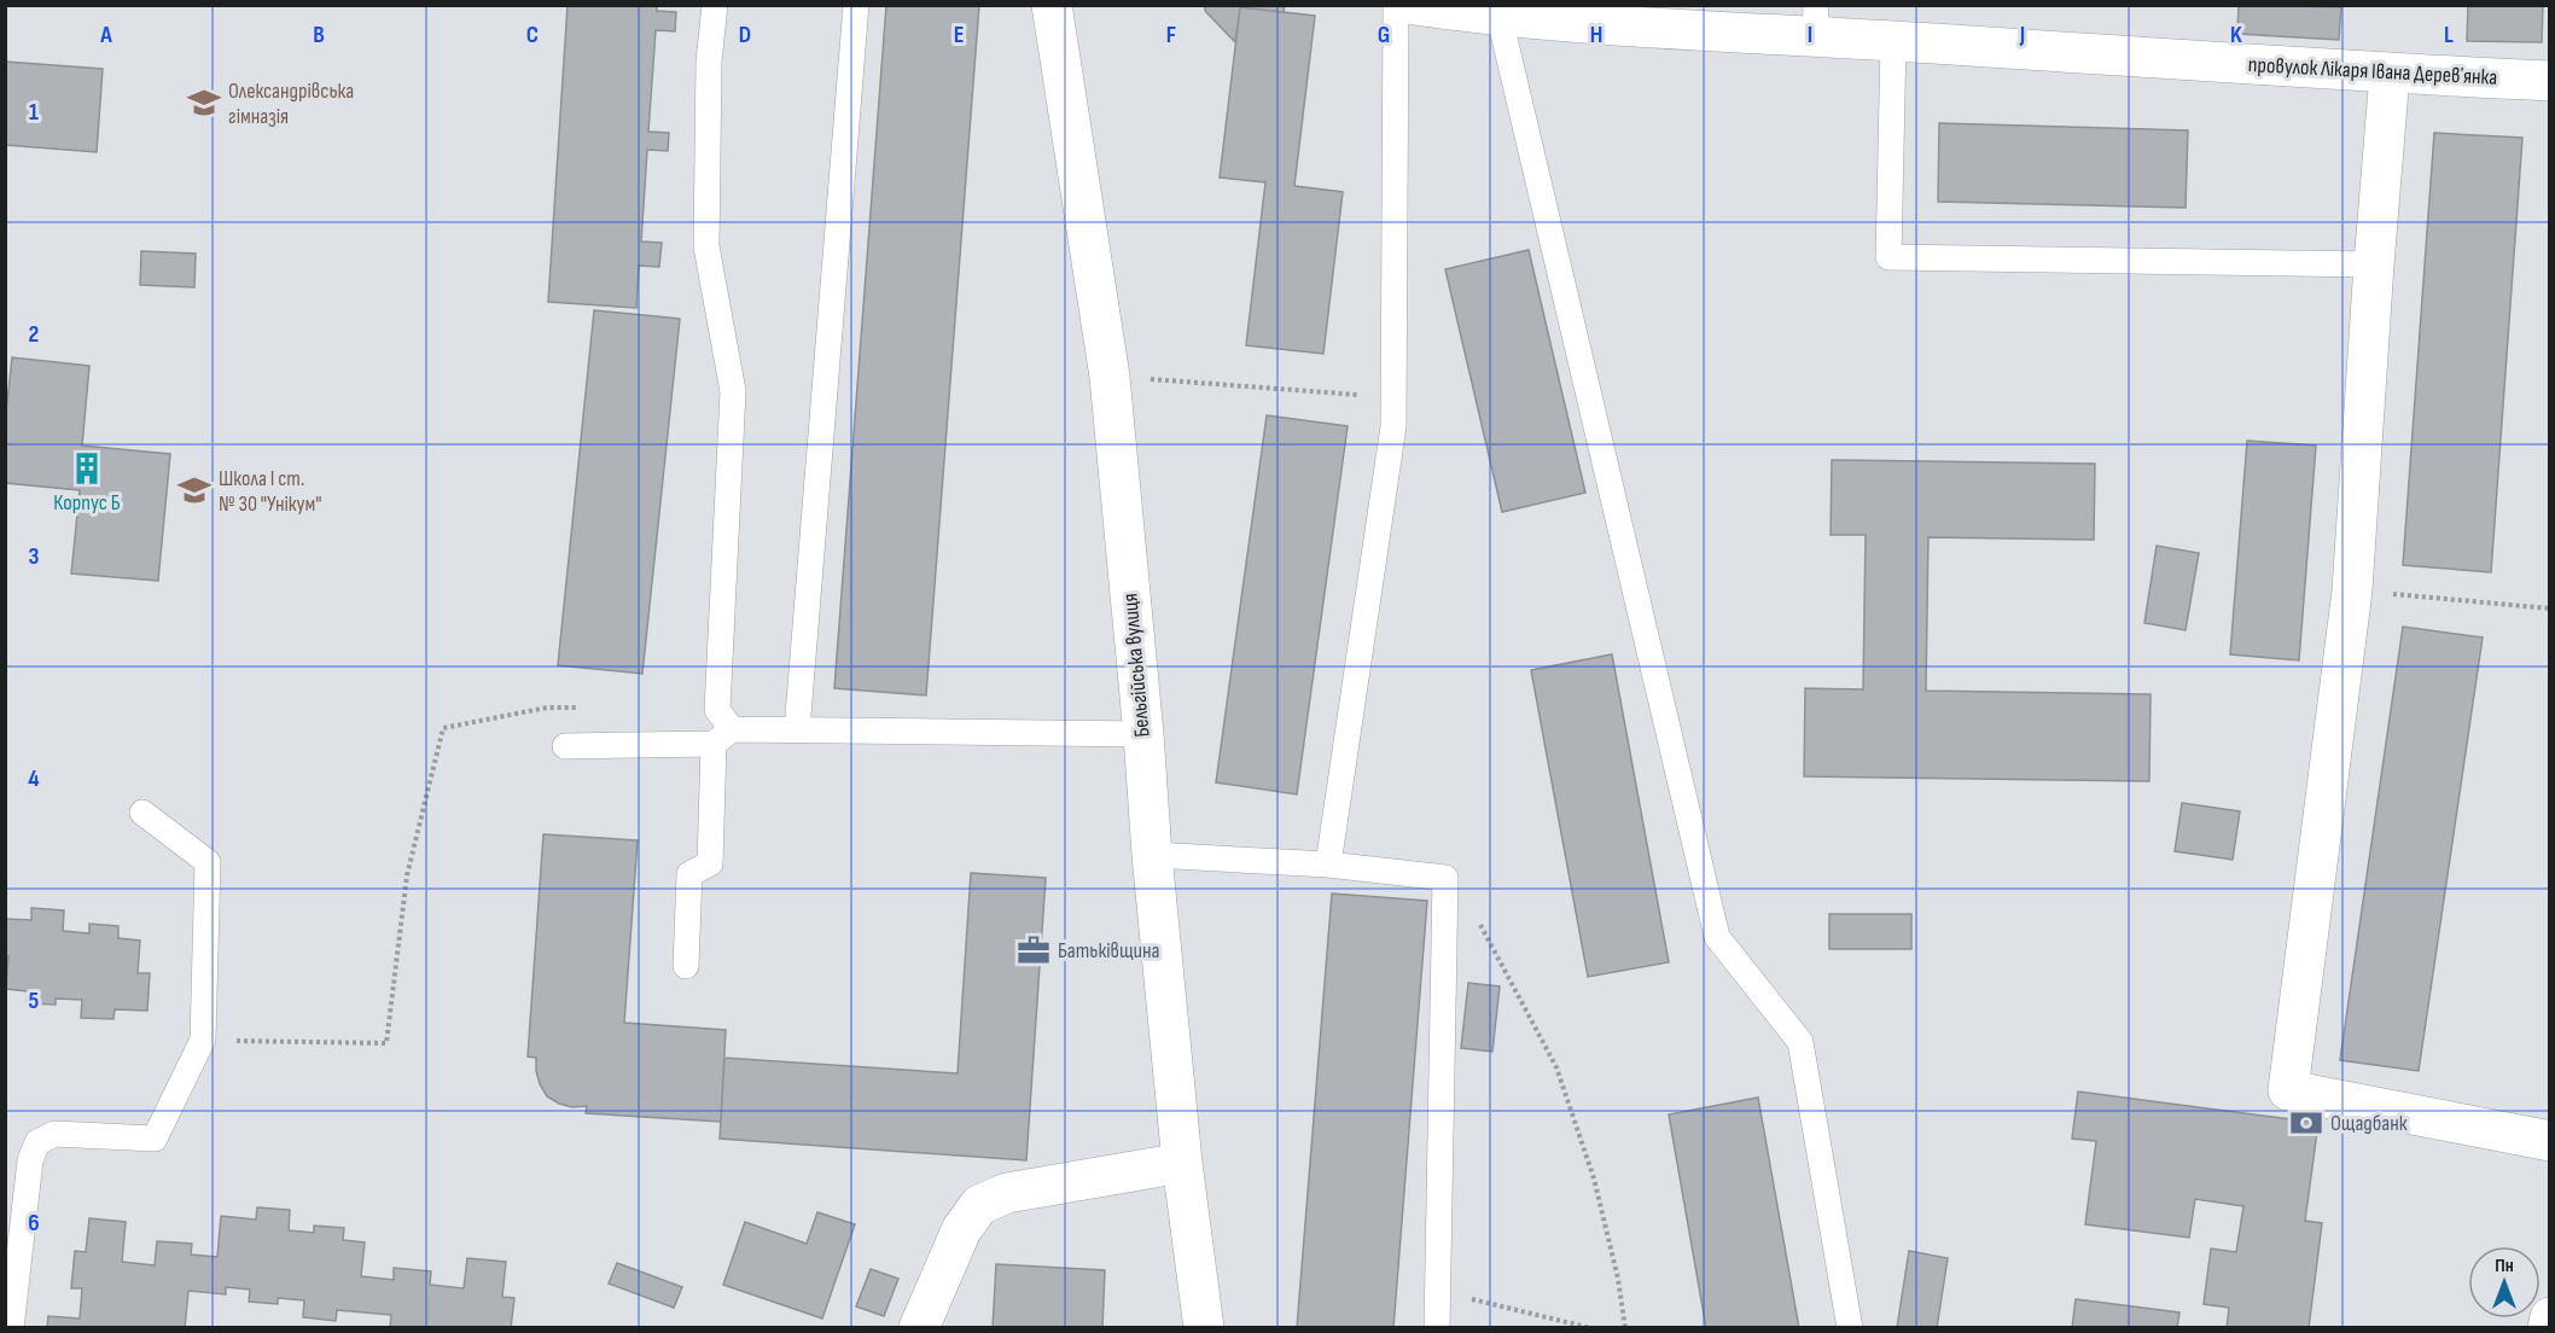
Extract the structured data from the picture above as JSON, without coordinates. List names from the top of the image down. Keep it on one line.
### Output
{"streets":{"street":["провулок Лікаря Івана Деревʼянка","Бельгійська вулиця"]},"places":{"school or university":["Олександрівська гімназія","Школа І ст. № 30 \"Унікум\""],"building":["Корпус Б"],"office":["Батьківщина"],"bank":["Ощадбанк"]},"north":"top","grid":{"columns":["A","B","C","D","E","F","G","H","I","J","K","L"],"rows":["1","2","3","4","5","6"]}}
